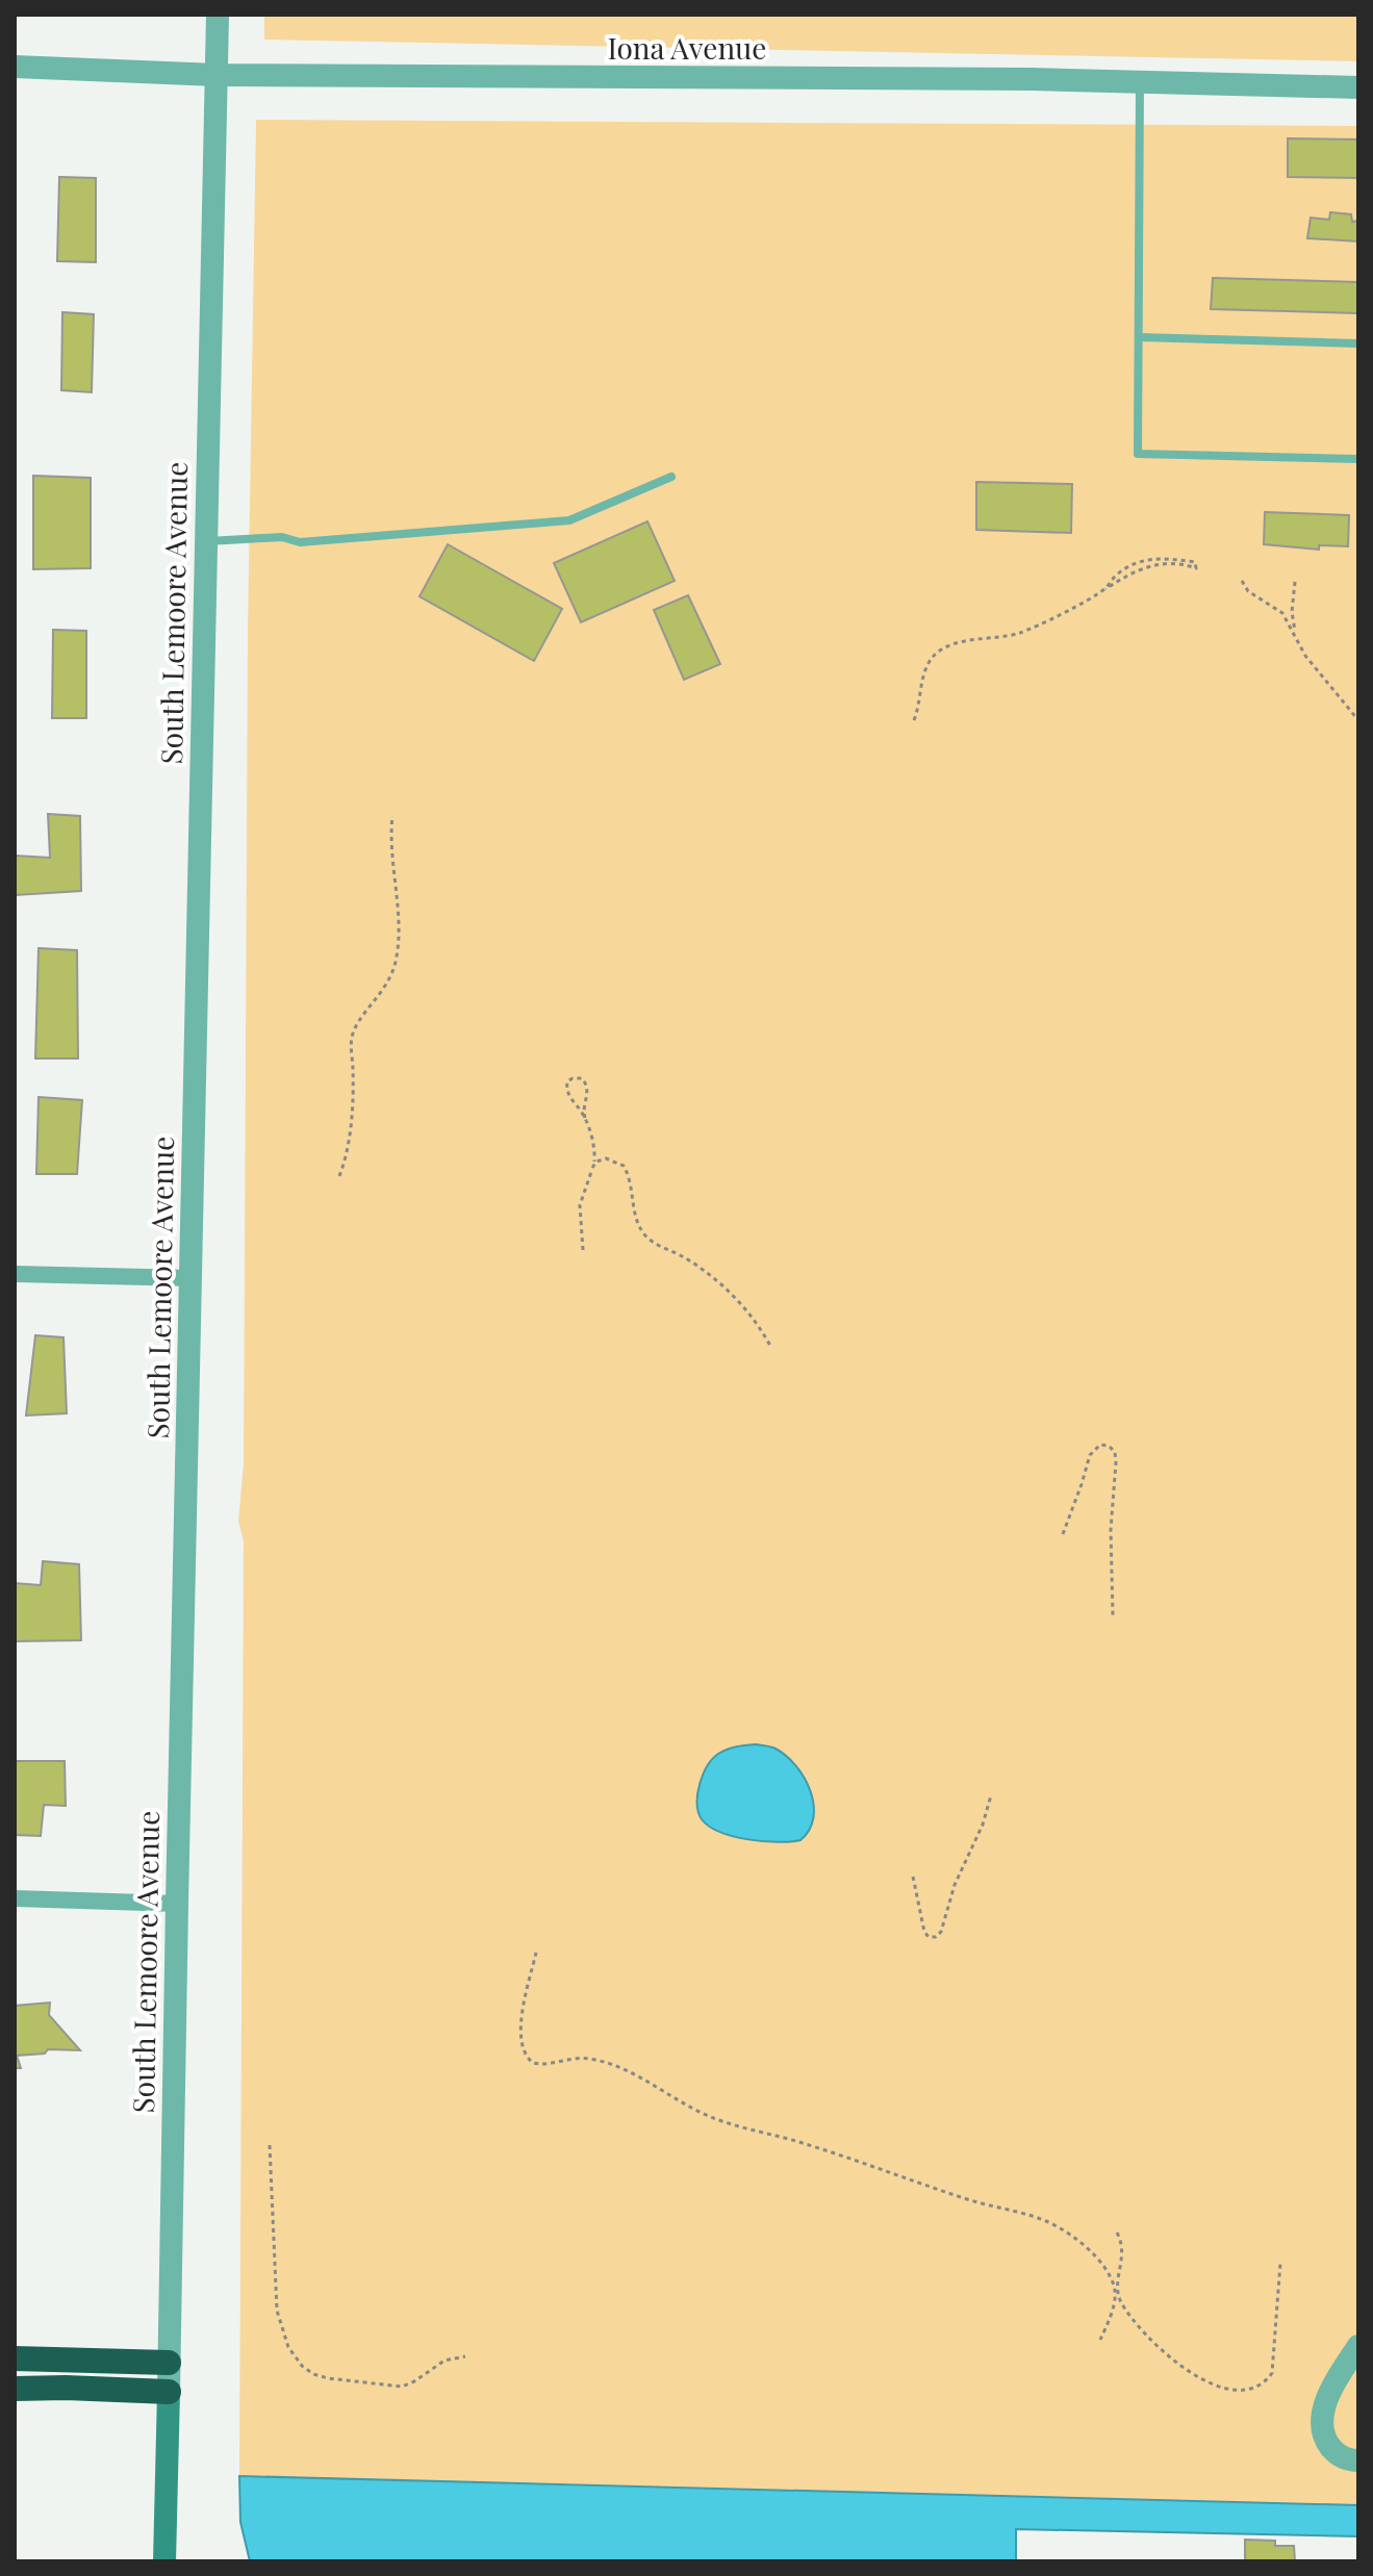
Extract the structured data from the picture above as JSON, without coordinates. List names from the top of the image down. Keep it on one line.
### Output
{"streets":{"main road":["South Lemoore Avenue"],"street":["Iona Avenue"]},"crossings":[["Iona Avenue","South Lemoore Avenue"]]}
